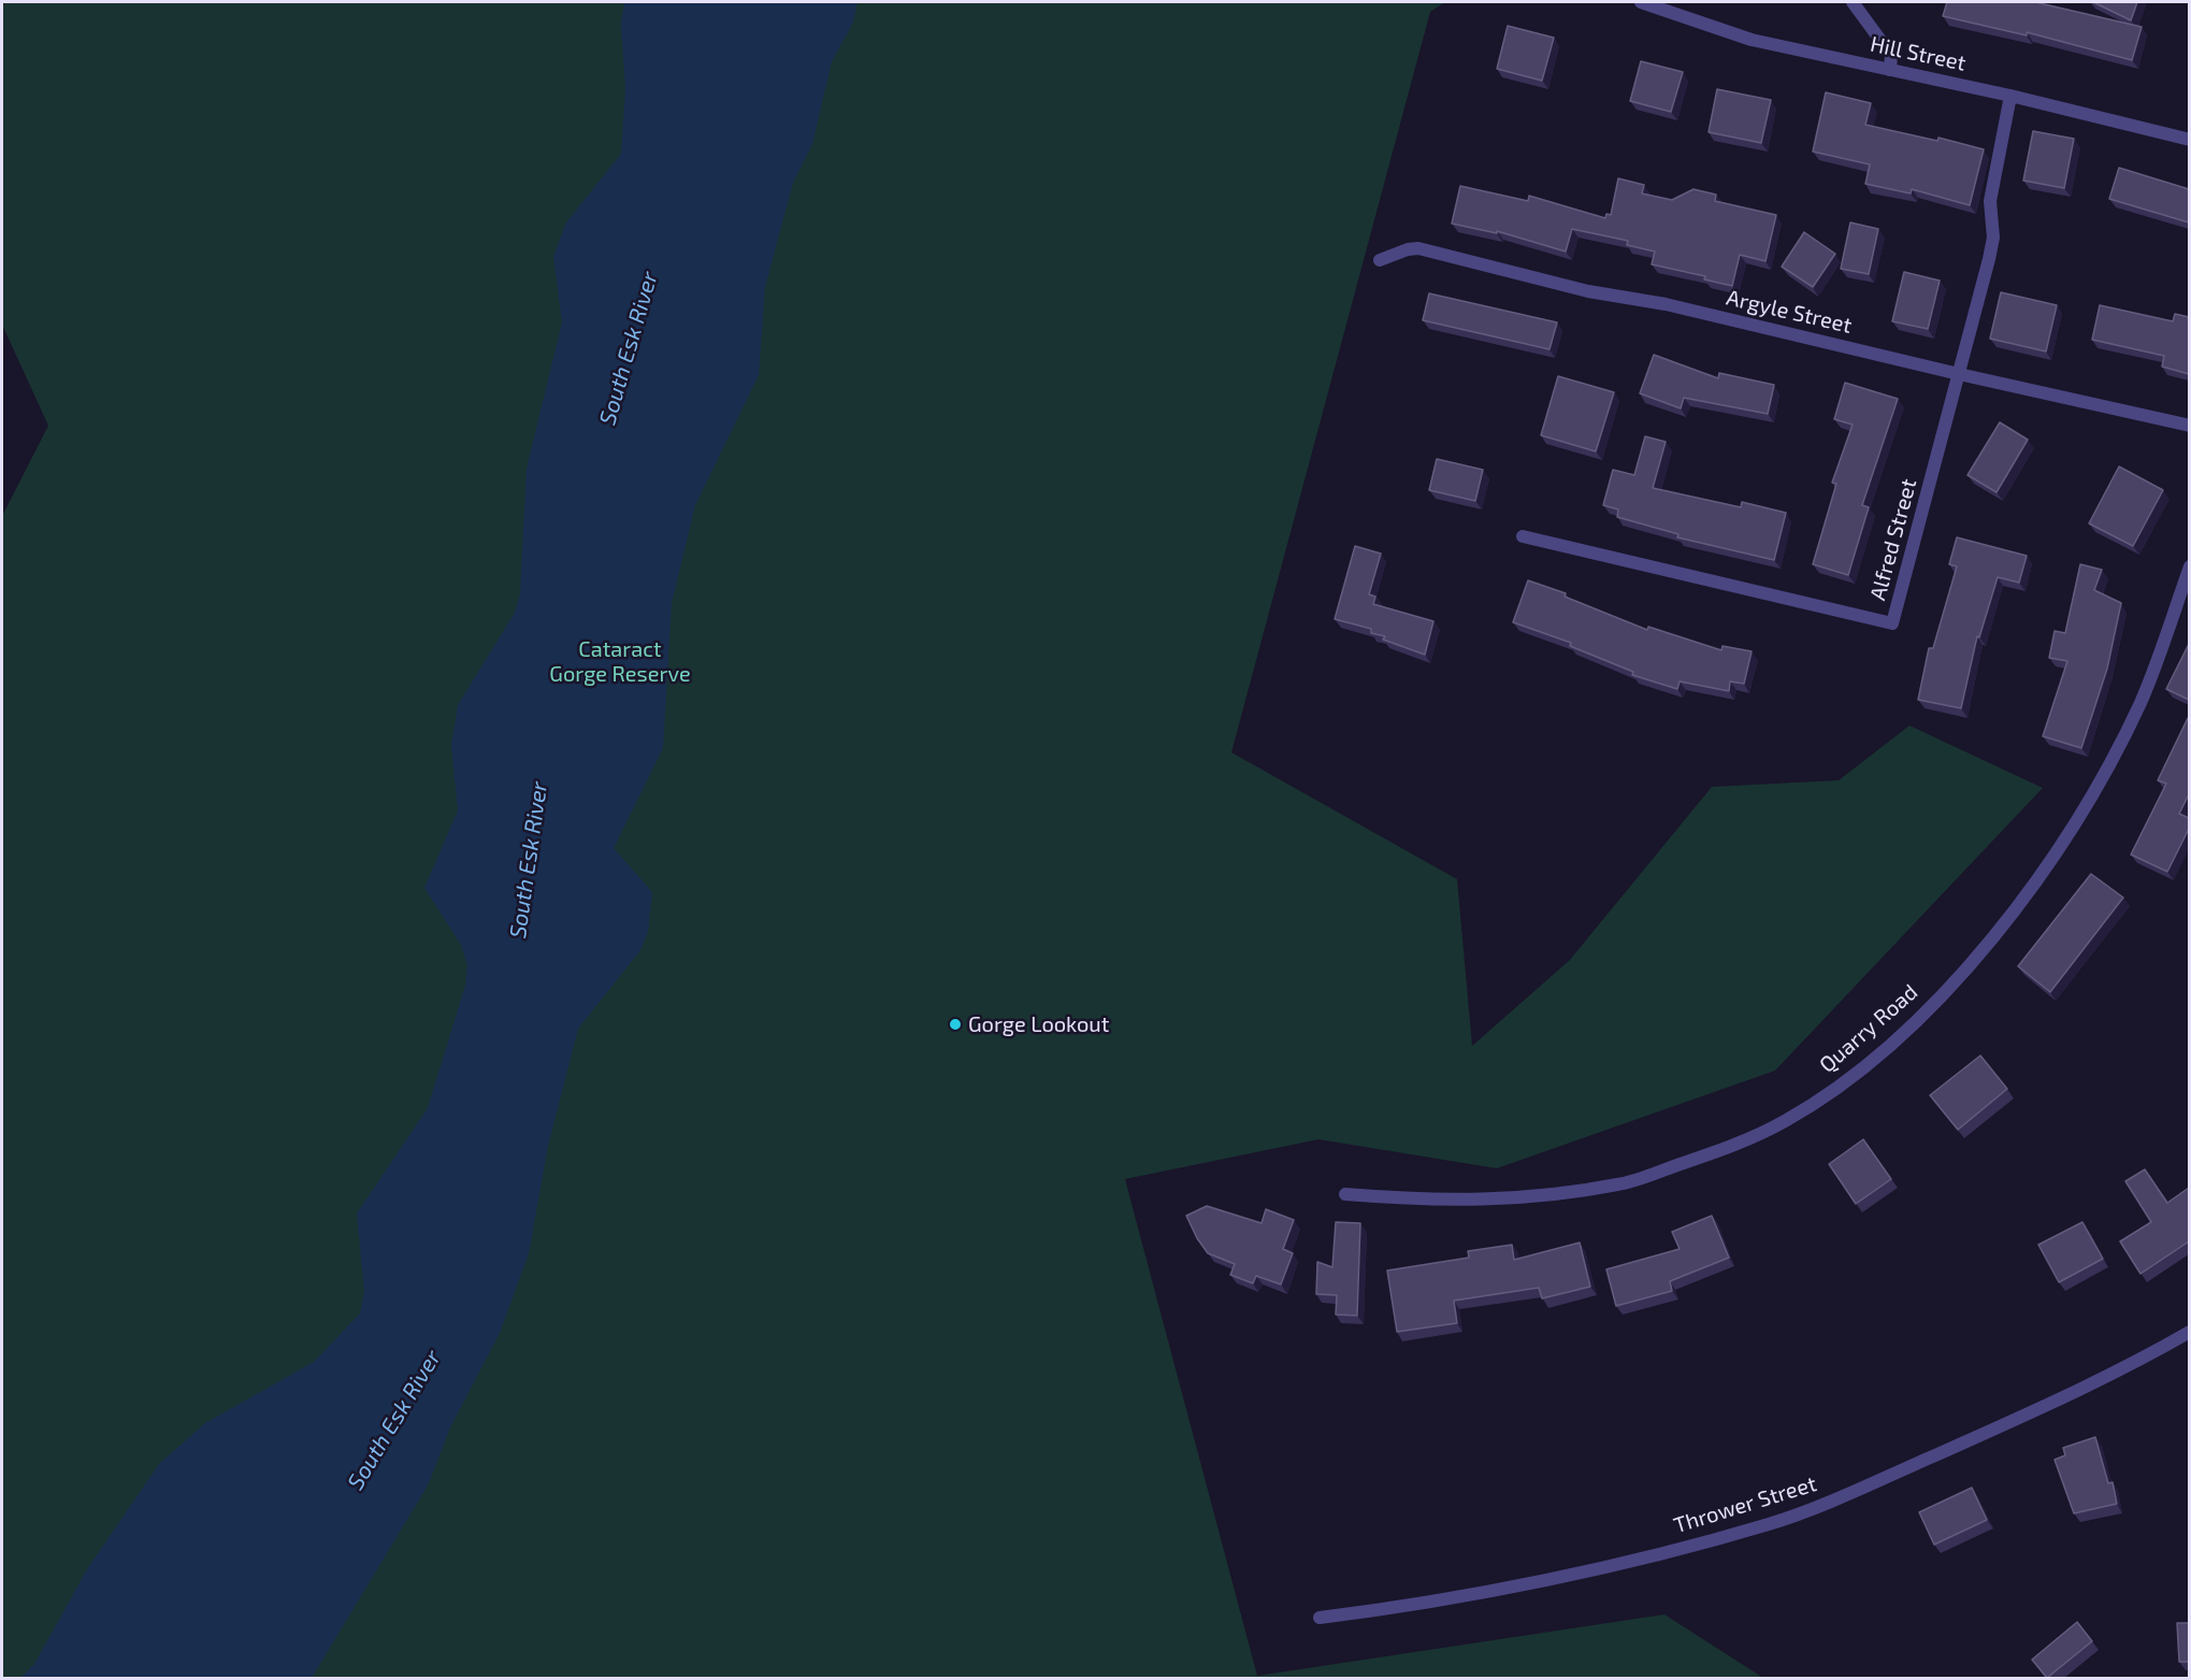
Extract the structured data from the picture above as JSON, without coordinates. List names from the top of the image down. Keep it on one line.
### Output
{"streets":{"street":["Hill Street","Argyle Street","Alfred Street","Quarry Road","Thrower Street"]},"crossings":[["Hill Street","Alfred Street"],["Argyle Street","Alfred Street"]],"water":["South Esk River"],"parks":["Cataract Gorge Reserve"],"places":["Gorge Lookout"]}
